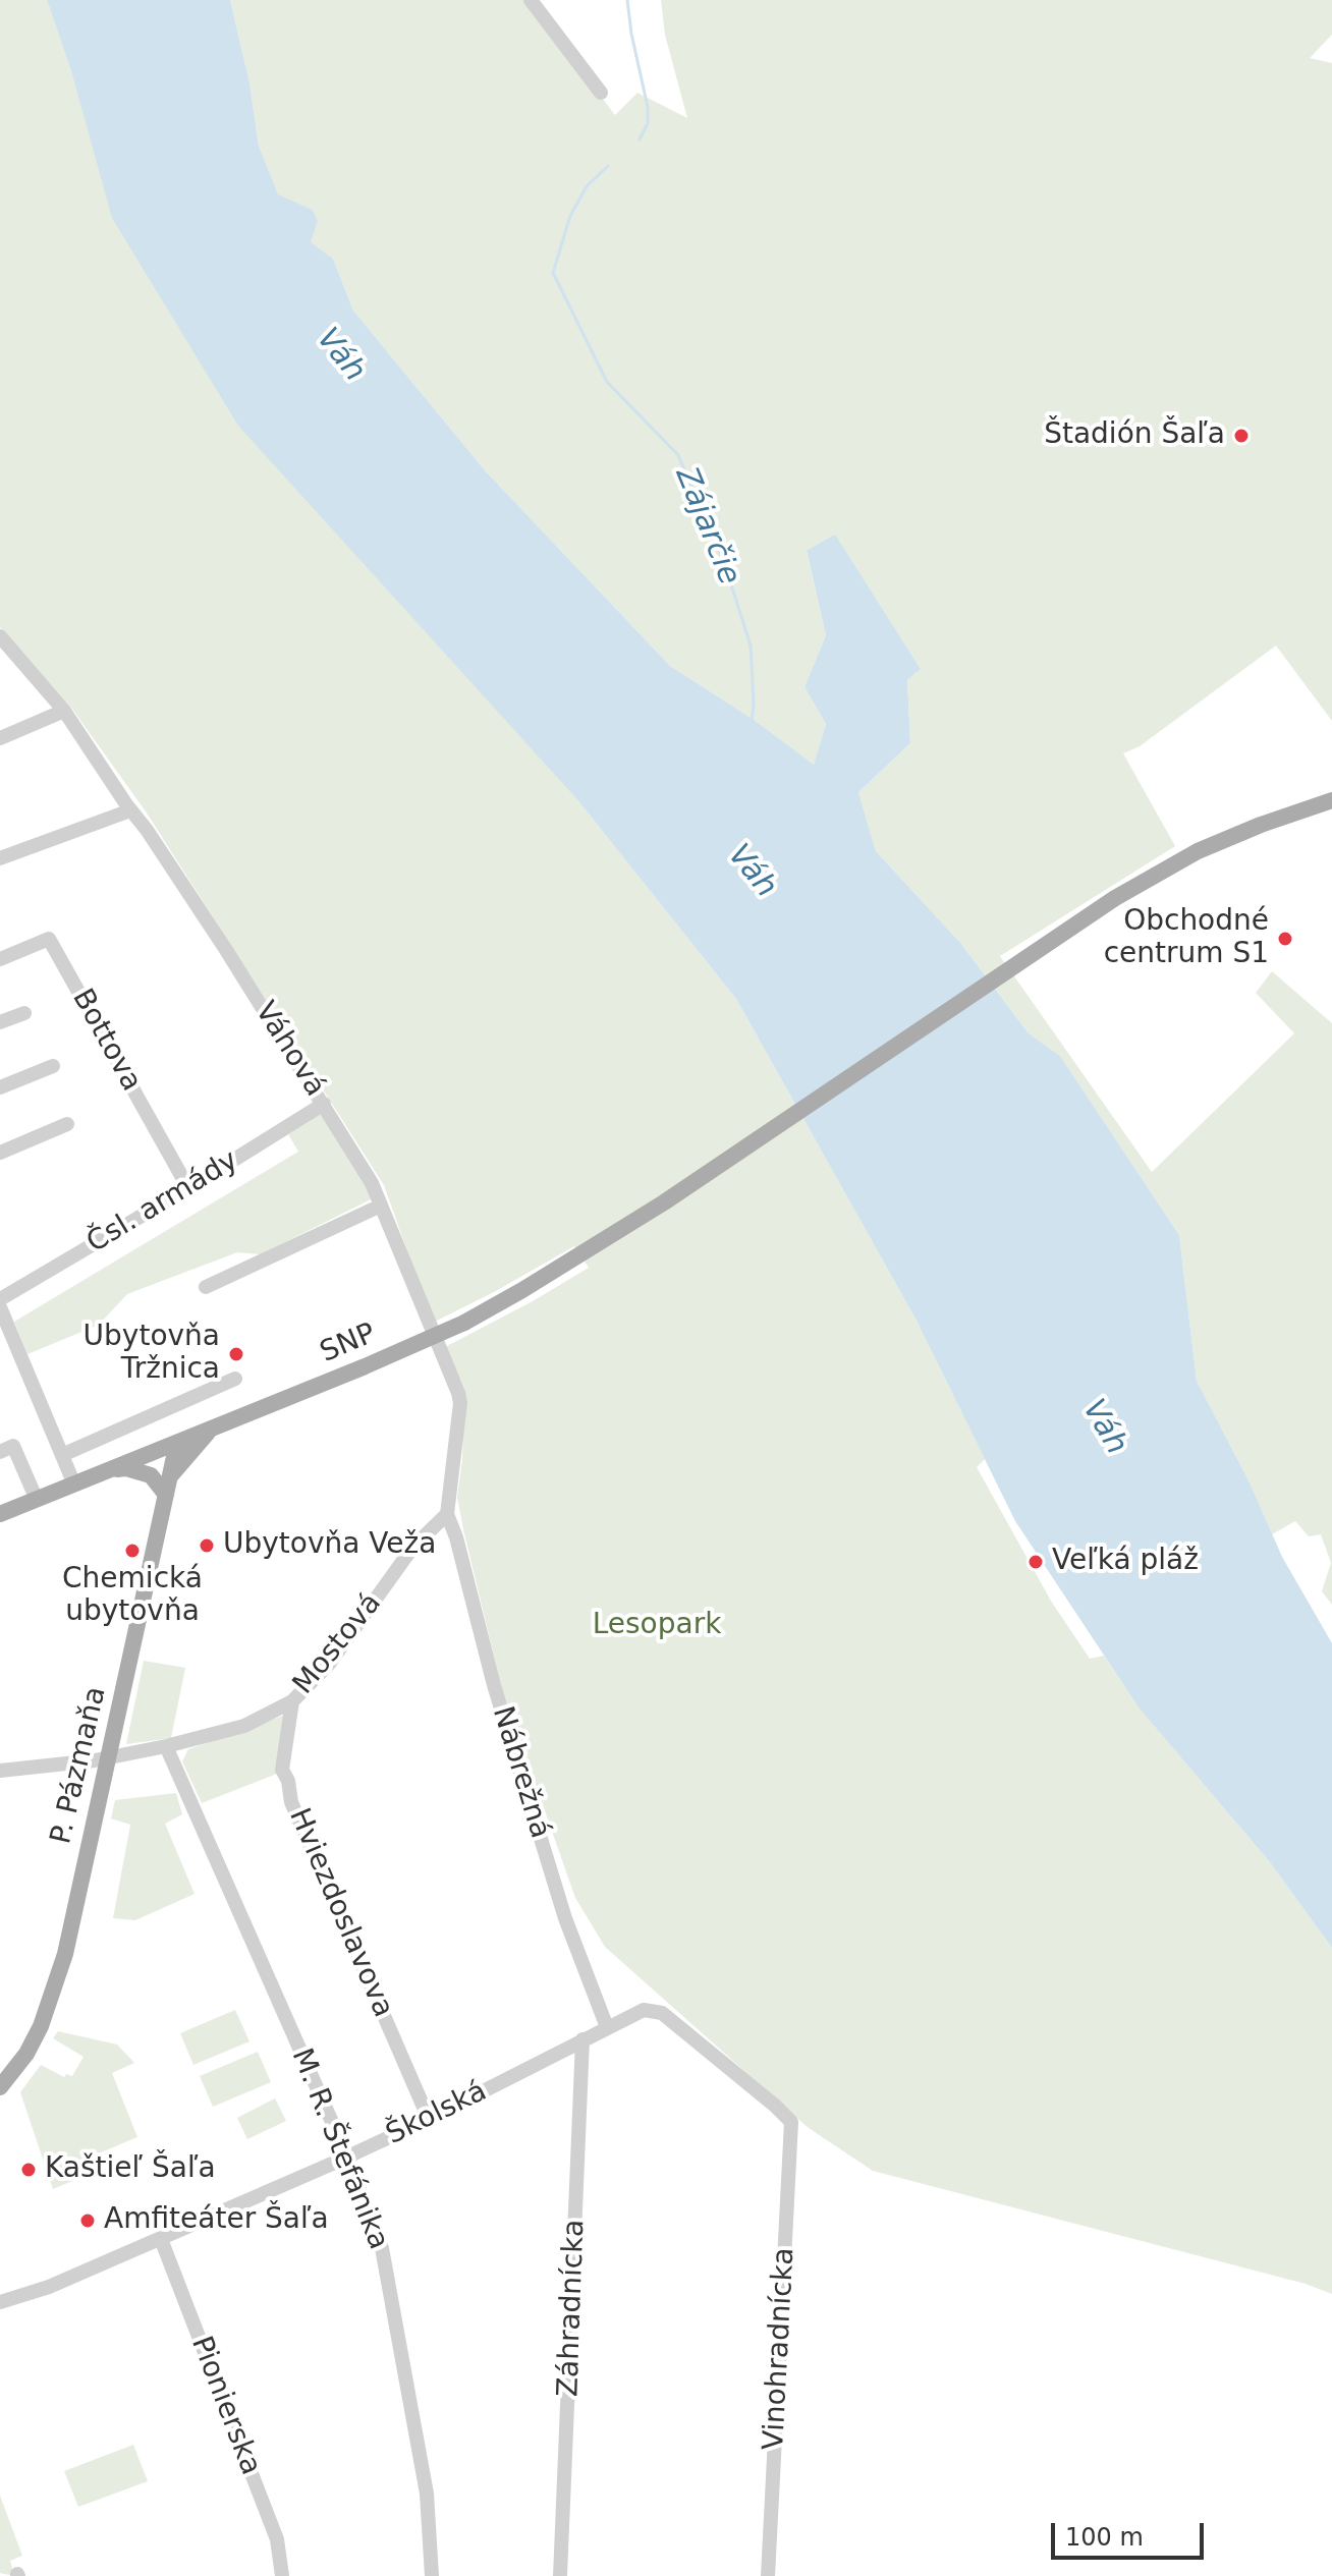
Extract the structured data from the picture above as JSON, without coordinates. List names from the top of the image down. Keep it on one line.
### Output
{"streets":{"main road":["SNP","P. Pázmaňa"],"street":["Bottova","Váhová","Čsl. armády","Mostová","Nábrežná","Hviezdoslavova","Školská","M. R. Štefánika","Záhradnícka","Vinohradnícka","Pionierska"]},"crossings":[["Bottova","Čsl. armády"],["Váhová","Čsl. armády"],["Váhová","Mostová"],["Váhová","Nábrežná"],["SNP","P. Pázmaňa"],["Mostová","P. Pázmaňa"],["Mostová","Nábrežná"],["Mostová","Hviezdoslavova"],["Mostová","M. R. Štefánika"],["Nábrežná","Školská"],["Hviezdoslavova","Školská"],["Školská","M. R. Štefánika"],["Školská","Záhradnícka"],["Školská","Vinohradnícka"],["Školská","Pionierska"]],"water":["Váh","Zájarčie"],"parks":["Lesopark"],"places":["Štadión Šaľa","Obchodné centrum S1","Ubytovňa Tržnica","Ubytovňa Veža","Chemická ubytovňa","Veľká pláž","Kaštieľ Šaľa","Amfiteáter Šaľa"],"scale_bar":"100 m"}
